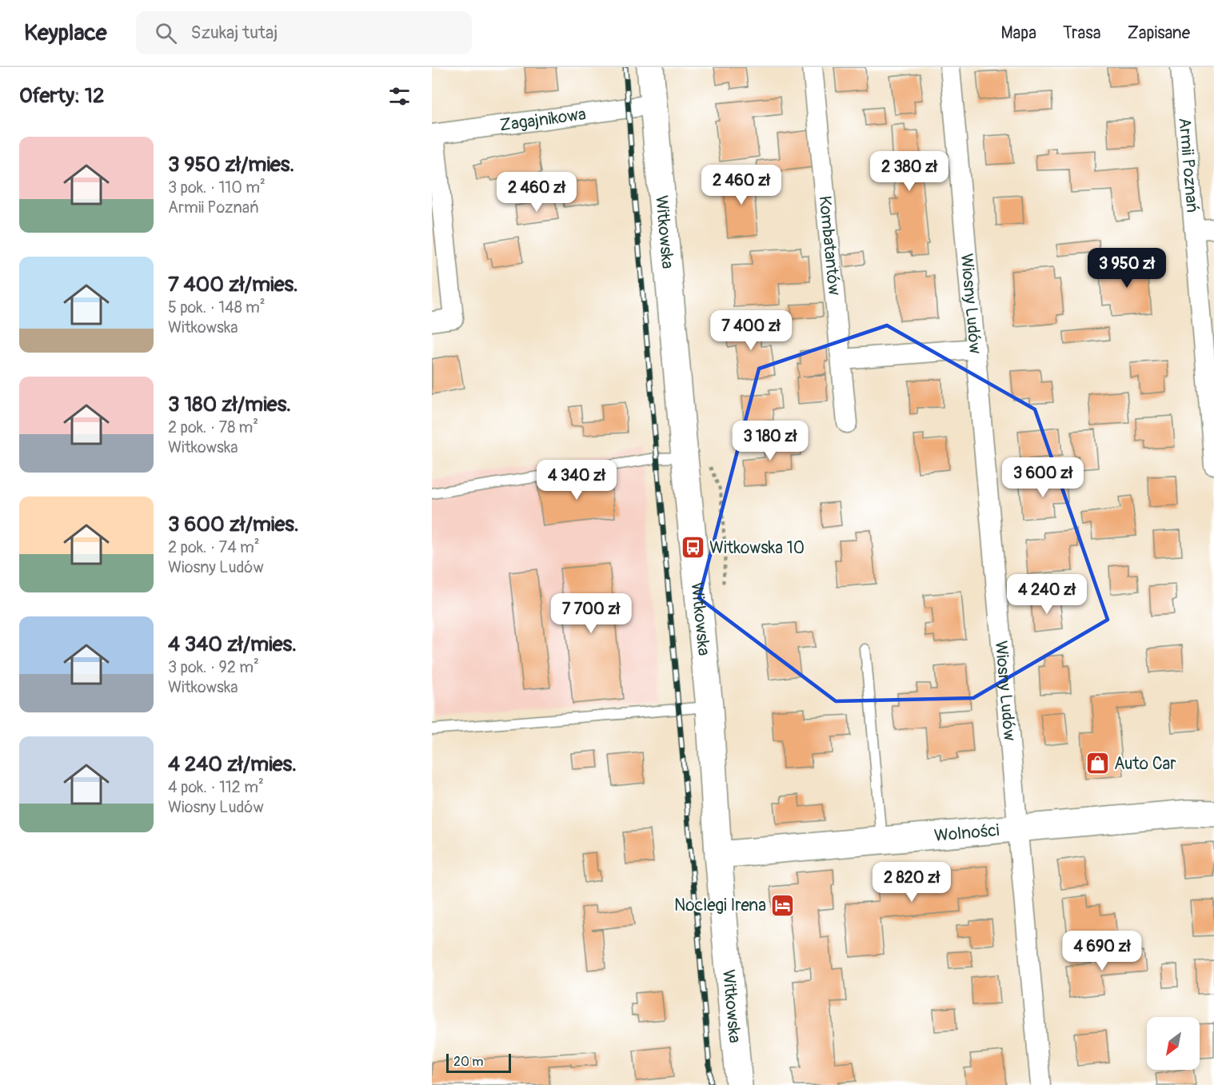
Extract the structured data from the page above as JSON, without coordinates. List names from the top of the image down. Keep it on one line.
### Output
{"streets":{"street":["Zagajnikowa","Armii Poznań","Witkowska","Kombatantów","Wiosny Ludów","Wolności"]},"crossings":[["Zagajnikowa","Witkowska"],["Witkowska","Wolności"],["Wiosny Ludów","Wolności"]],"places":{"bus stop":["Witkowska 10"],"shop":["Auto Car"],"hotel":["Noclegi Irena"]},"scale_bar":"20 m","north":"bottom left","page":{"header":"Keyplace","search":"Szukaj tutaj","nav":["Mapa","Trasa","Zapisane"],"heading":"Oferty: 12","list":[{"name":"3 950 zł/mies.","note":"3 pok. · 110 m² · Armii Poznań"},{"name":"7 400 zł/mies.","note":"5 pok. · 148 m² · Witkowska"},{"name":"3 180 zł/mies.","note":"2 pok. · 78 m² · Witkowska"},{"name":"3 600 zł/mies.","note":"2 pok. · 74 m² · Wiosny Ludów"},{"name":"4 340 zł/mies.","note":"3 pok. · 92 m² · Witkowska"},{"name":"4 240 zł/mies.","note":"4 pok. · 112 m² · Wiosny Ludów"}],"price":["2 380 zł","2 460 zł","2 460 zł","3 950 zł","7 400 zł","3 180 zł","3 600 zł","4 340 zł","4 240 zł","7 700 zł","2 820 zł","4 690 zł"],"scale":"20 m"}}
